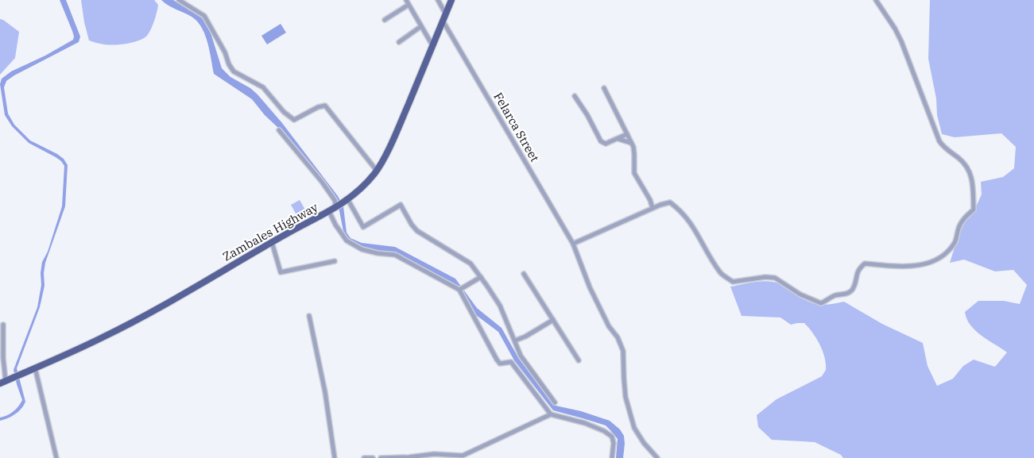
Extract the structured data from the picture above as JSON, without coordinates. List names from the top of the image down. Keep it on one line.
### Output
{"streets":{"main road":["Zambales Highway"],"street":["Felarca Street"]},"crossings":[["Felarca Street","Zambales Highway"]]}
